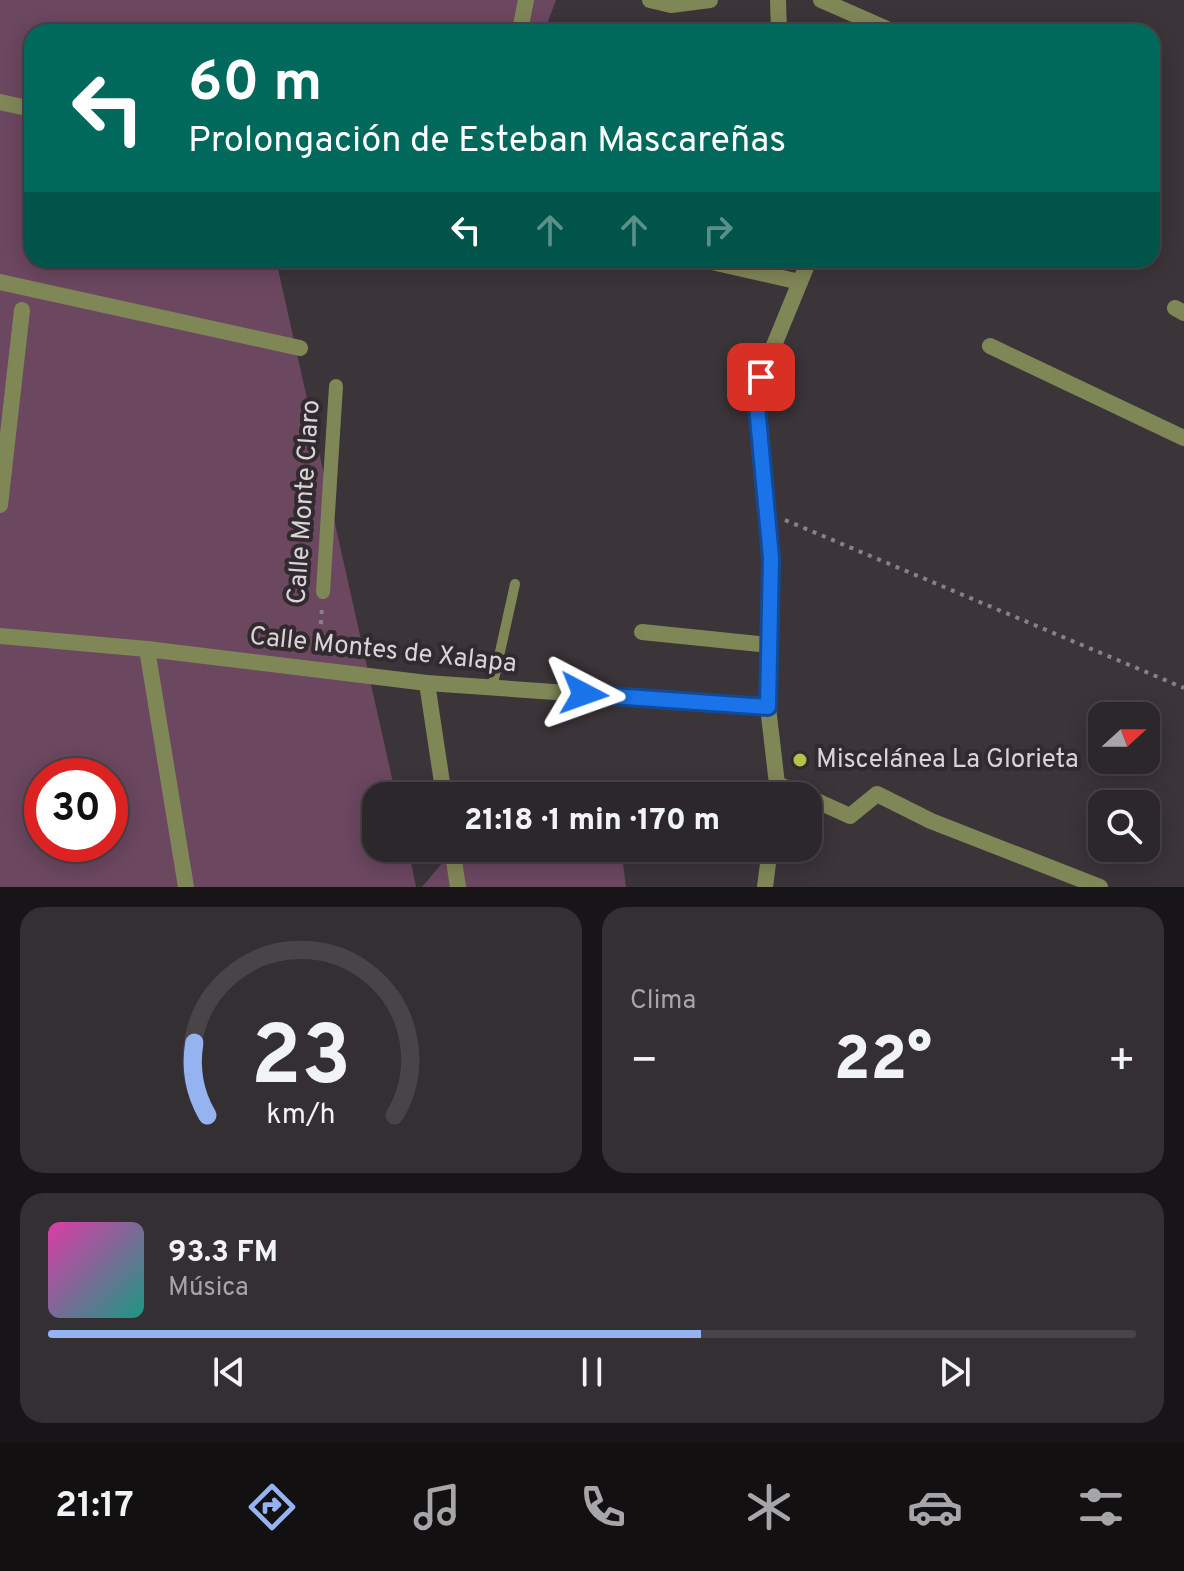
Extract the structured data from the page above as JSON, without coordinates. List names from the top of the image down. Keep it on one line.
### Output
{"streets":{"street":["Calle Monte Claro","Calle Montes de Xalapa"]},"crossings":[["Calle Monte Claro","Calle Montes de Xalapa"]],"places":["Miscelánea La Glorieta"],"north":"right","page":{"turn":["60 m","Prolongación de Esteban Mascareñas"],"limit":"30","trip":"21:18 · 1 min · 170 m","tile":"Clima","heat":["−","22°","+"],"song":["93.3 FM","Música"],"tabs":"21:17","gauge":["23","km/h"]}}
